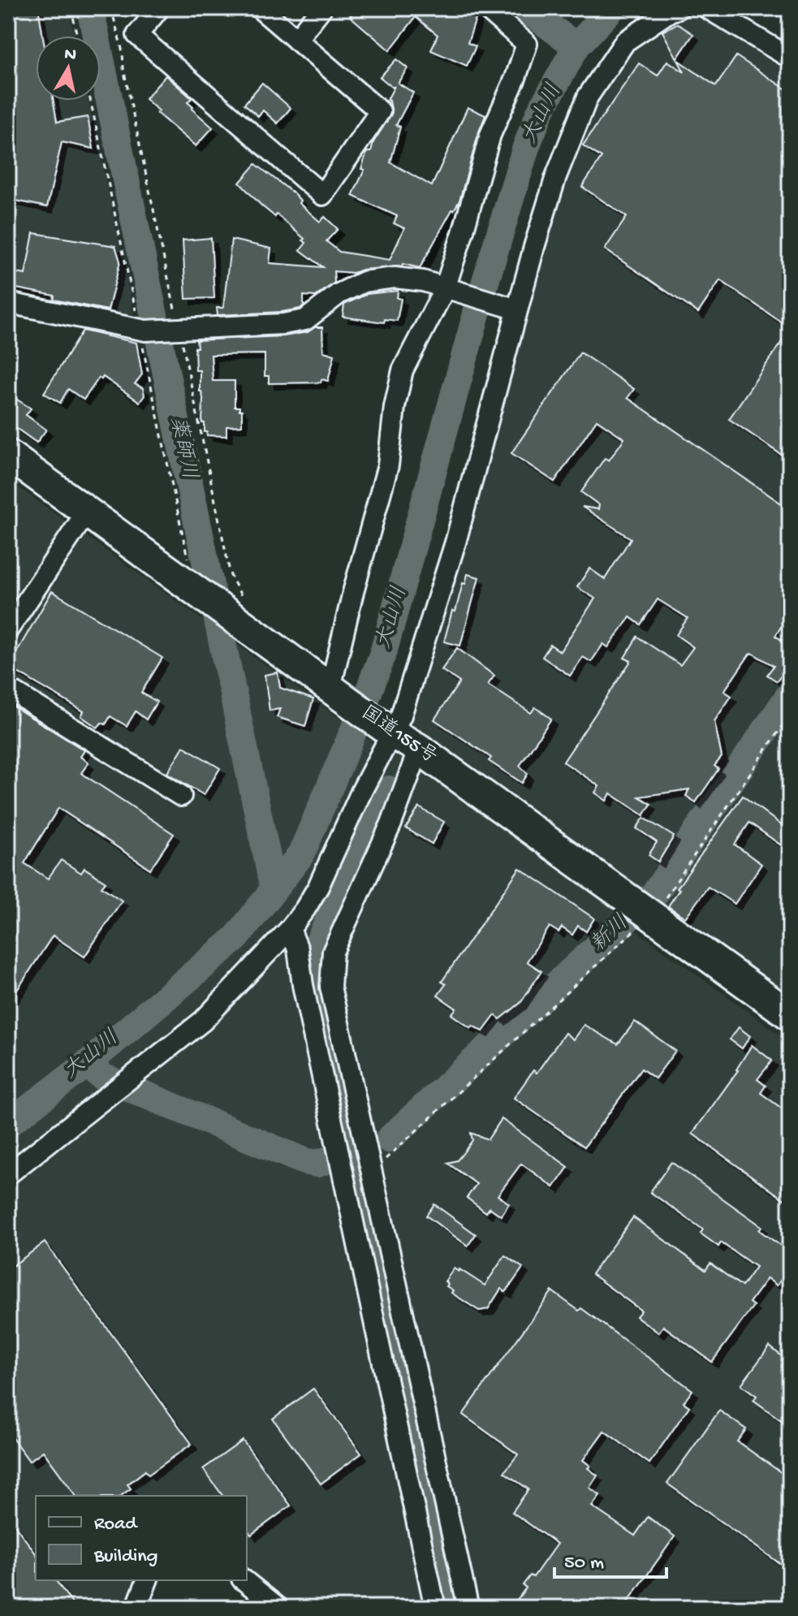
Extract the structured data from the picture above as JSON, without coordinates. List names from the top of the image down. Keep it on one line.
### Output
{"streets":{"highway":["国道155号"]},"water":["大山川","薬師川","新川"],"legend":["Road","Building"],"scale_bar":"50 m","north":"top"}
